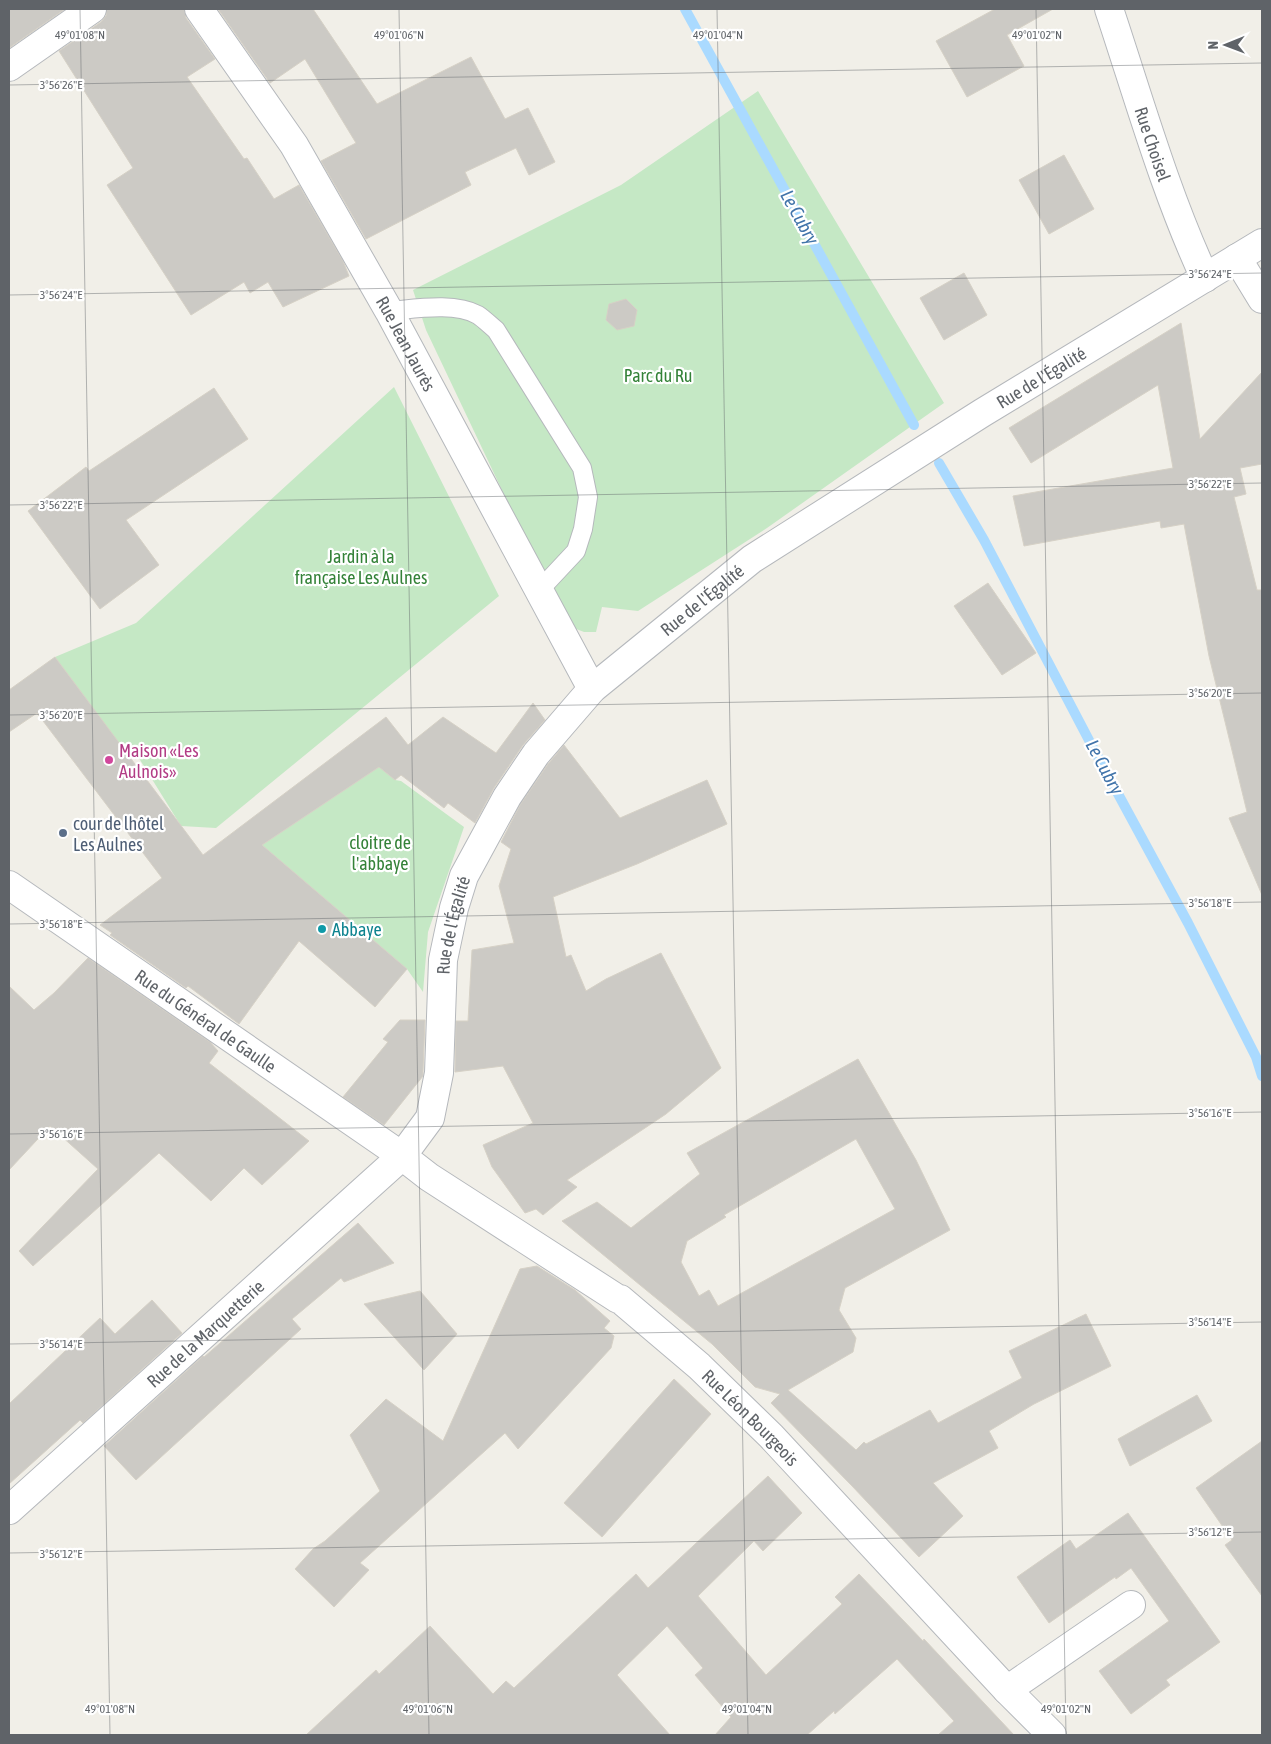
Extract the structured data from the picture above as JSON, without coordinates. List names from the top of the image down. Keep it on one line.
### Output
{"streets":{"street":["Rue Choisel","Rue Jean Jaurès","Rue de l'Égalité","Rue du Général de Gaulle","Rue de la Marquetterie","Rue Léon Bourgeois"]},"crossings":[["Rue Choisel","Rue de l'Égalité"],["Rue Jean Jaurès","Rue de l'Égalité"],["Rue de l'Égalité","Rue du Général de Gaulle"],["Rue de l'Égalité","Rue de la Marquetterie"],["Rue de l'Égalité","Rue Léon Bourgeois"],["Rue du Général de Gaulle","Rue de la Marquetterie"],["Rue du Général de Gaulle","Rue Léon Bourgeois"],["Rue de la Marquetterie","Rue Léon Bourgeois"]],"water":["Le Cubry"],"parks":["Parc du Ru","Jardin à la française Les Aulnes","cloitre de l'abbaye"],"places":["Maison «Les Aulnois»","cour de lhôtel Les Aulnes","Abbaye"],"north":"left","coordinates":["49°01'08\"N","49°01'06\"N","49°01'04\"N","49°01'02\"N","3°56'26\"E","3°56'24\"E","3°56'22\"E","3°56'20\"E","3°56'18\"E","3°56'16\"E","3°56'14\"E","3°56'12\"E"]}
